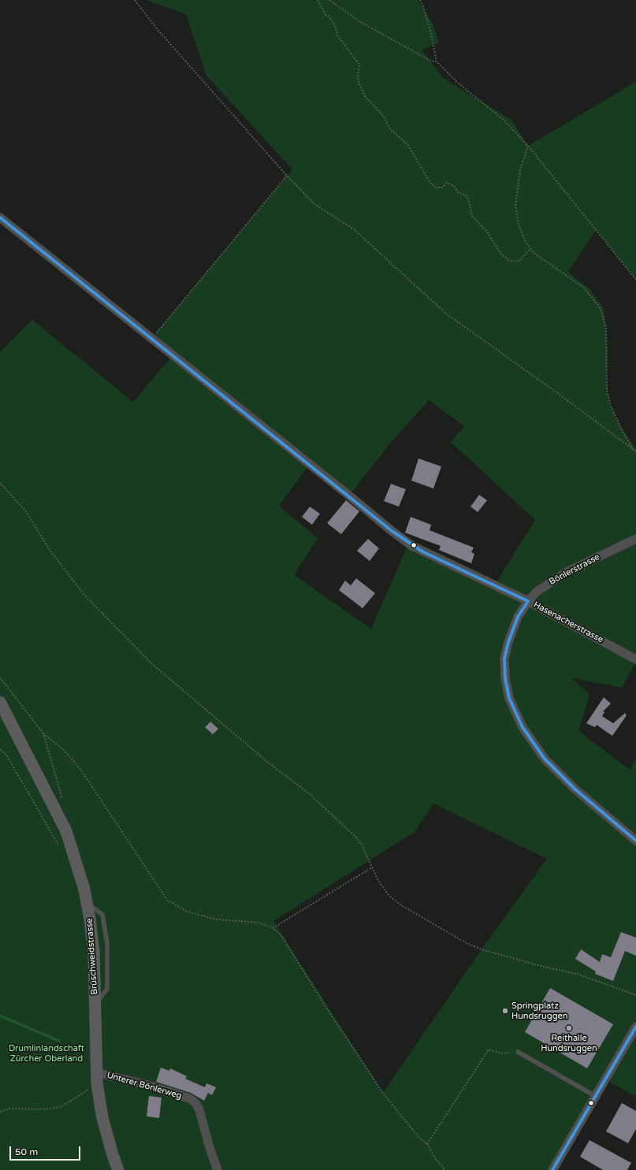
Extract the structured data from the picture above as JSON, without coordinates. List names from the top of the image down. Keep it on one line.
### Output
{"streets":{"street":["Bönlerstrasse","Hasenacherstrasse","Brüschweidstrasse","Unterer Bönlerweg"]},"crossings":[["Bönlerstrasse","Hasenacherstrasse"],["Brüschweidstrasse","Unterer Bönlerweg"]],"parks":["Drumlinlandschaft Zürcher Oberland"],"places":["Springplatz Hundsruggen","Reithalle Hundsruggen"],"scale_bar":"50 m"}
